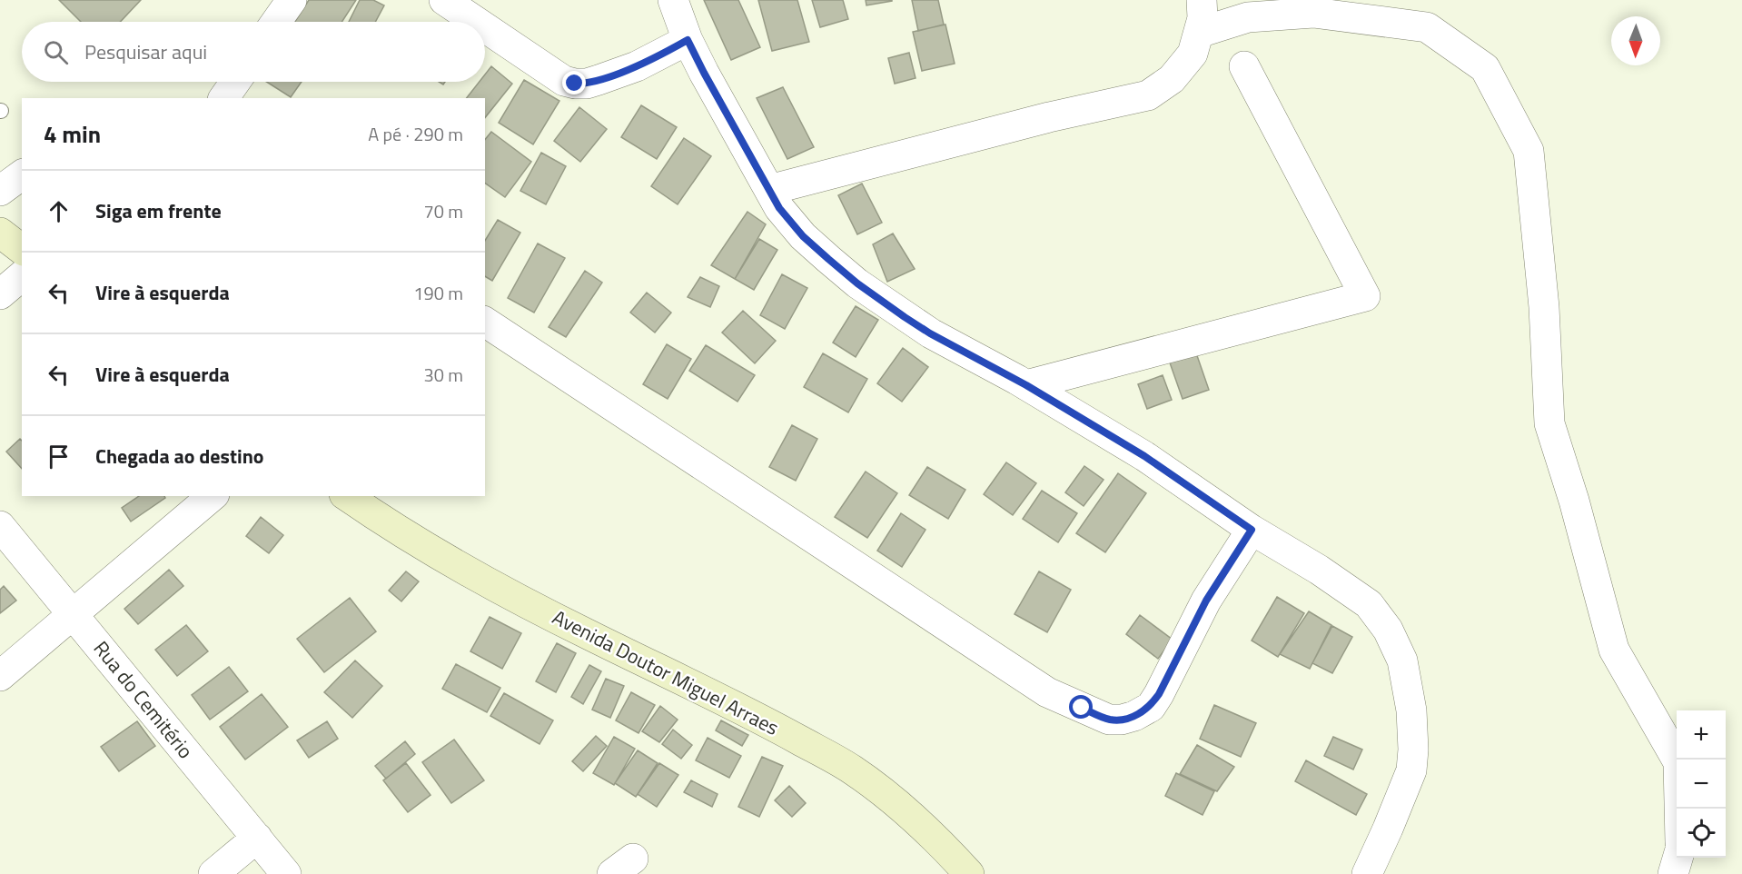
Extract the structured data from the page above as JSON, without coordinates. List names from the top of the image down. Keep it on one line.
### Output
{"streets":{"main road":["Avenida Doutor Miguel Arraes"],"street":["Rua do Cemitério"]},"north":"bottom","page":{"search":"Pesquisar aqui","heading":["4 min","A pé · 290 m"],"list":[["Siga em frente","70 m"],["Vire à esquerda","190 m"],["Vire à esquerda","30 m"],"Chegada ao destino"],"map_buttons":["+","−"]}}
